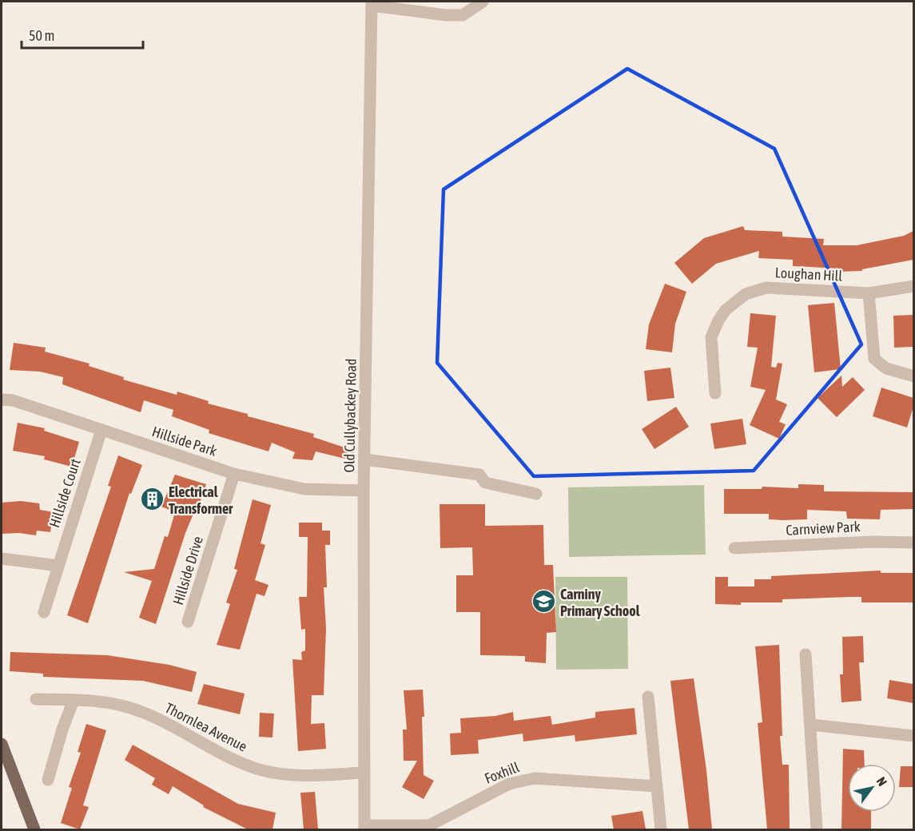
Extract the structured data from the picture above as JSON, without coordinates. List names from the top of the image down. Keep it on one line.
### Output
{"streets":{"street":["Loughan Hill","Old Cullybackey Road","Hillside Park","Hillside Court","Carnview Park","Hillside Drive","Thornlea Avenue","Foxhill"]},"crossings":[["Old Cullybackey Road","Hillside Park"],["Old Cullybackey Road","Thornlea Avenue"],["Old Cullybackey Road","Foxhill"],["Hillside Park","Hillside Court"],["Hillside Park","Hillside Drive"]],"places":{"building":["Electrical Transformer"],"school or university":["Carniny Primary School"]},"scale_bar":"50 m","north":"top right"}
